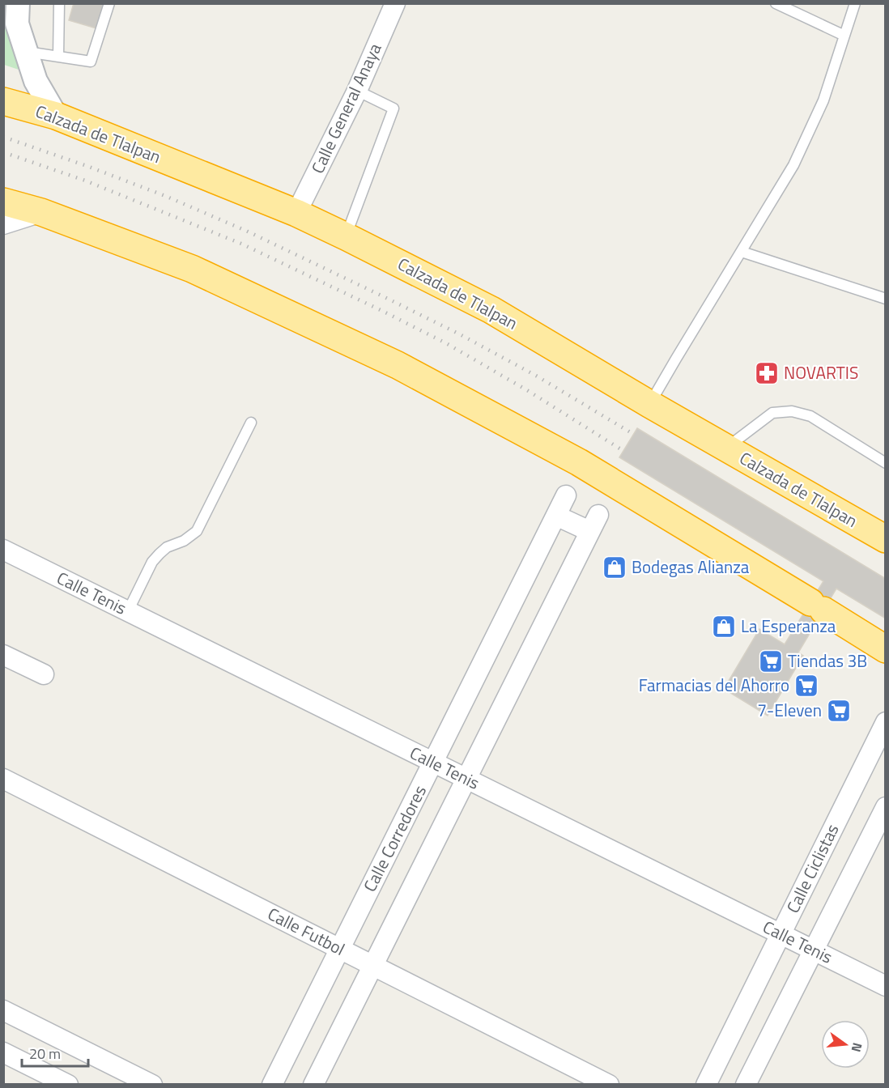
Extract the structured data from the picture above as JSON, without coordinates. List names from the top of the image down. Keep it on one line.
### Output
{"streets":{"highway":["Calzada de Tlalpan"],"street":["Calle General Anaya","Calle Tenis","Calle Corredores","Calle Ciclistas","Calle Futbol"]},"crossings":[["Calle General Anaya","Calzada de Tlalpan"],["Calle Tenis","Calle Corredores"],["Calle Tenis","Calle Ciclistas"],["Calle Corredores","Calle Futbol"]],"places":{"pharmacy":["NOVARTIS"],"shop":["Bodegas Alianza","La Esperanza"],"supermarket":["Tiendas 3B","Farmacias del Ahorro","7-Eleven"]},"scale_bar":"20 m","north":"right"}
